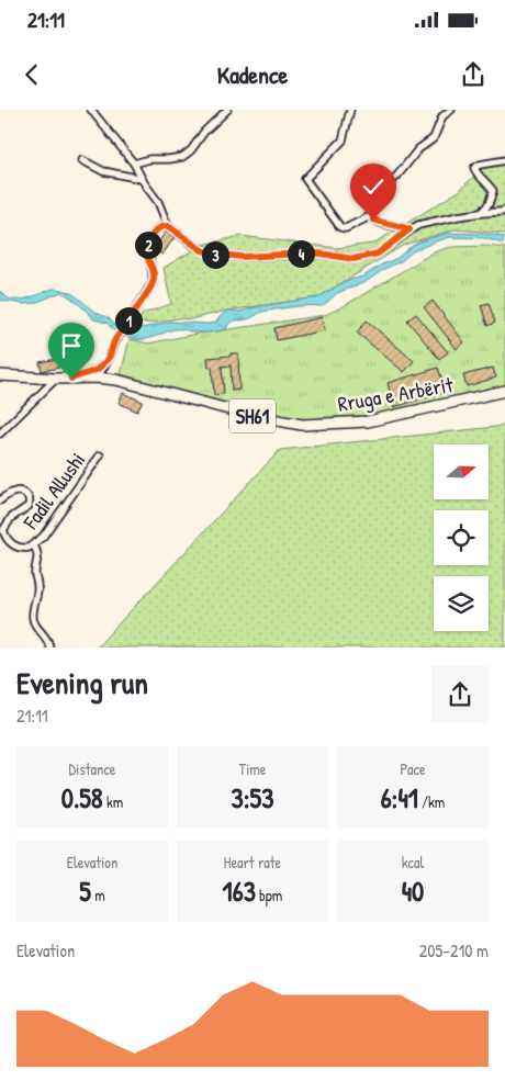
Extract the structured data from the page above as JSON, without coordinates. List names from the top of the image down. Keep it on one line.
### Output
{"streets":{"main road":["Rruga e Arbërit","SH61"],"street":["Fadil Allushi"]},"north":"right","page":{"status":"21:11","header":"Kadence","pins":["2","4","3","1"],"heading":["Evening run","21:11"],"stats":[["Distance","0.58 km"],["Time","3:53"],["Pace","6:41 /km"],["Elevation","5 m"],["Heart rate","163 bpm"],["kcal","40"]],"chart":["Elevation","205–210 m"]}}
